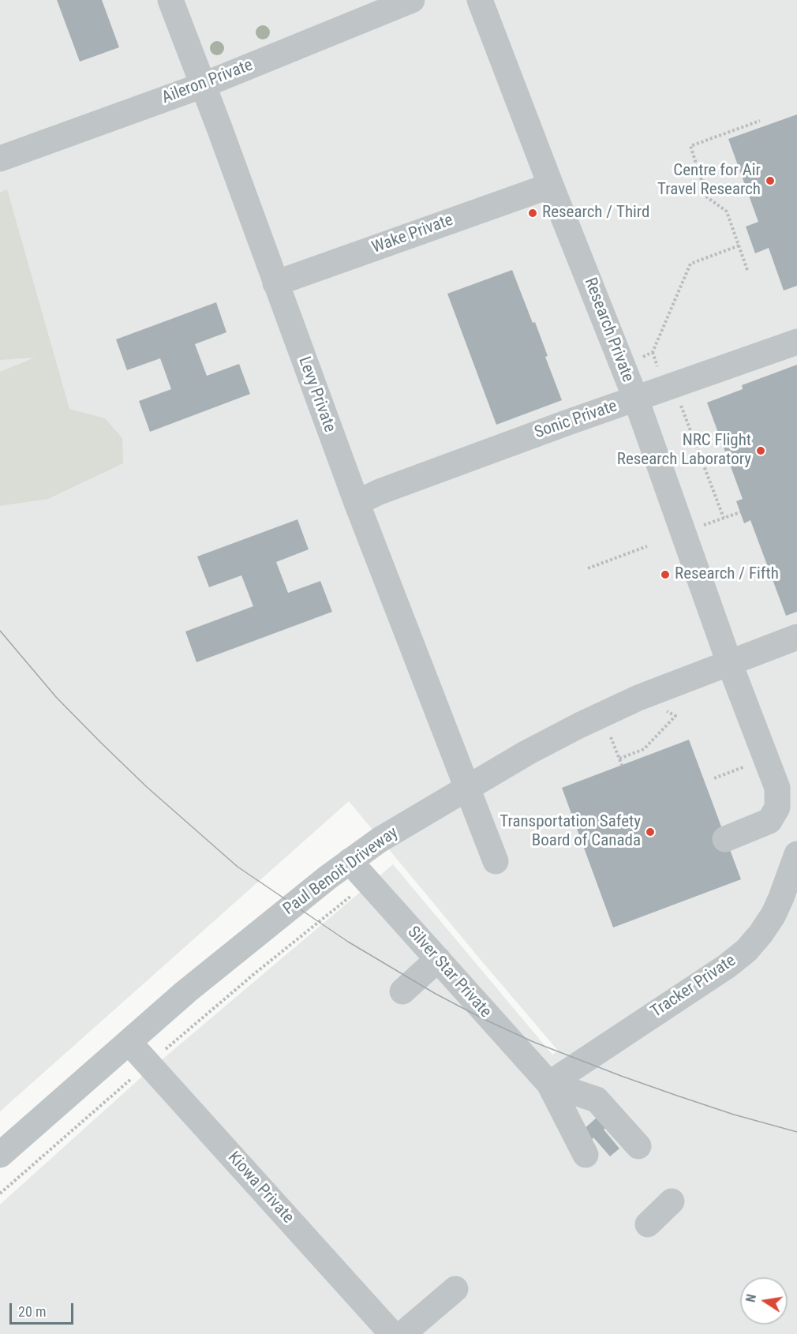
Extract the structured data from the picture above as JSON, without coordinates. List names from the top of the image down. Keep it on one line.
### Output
{"streets":{"street":["Aileron Private","Wake Private","Research Private","Levy Private","Sonic Private","Paul Benoit Driveway","Silver Star Private","Tracker Private","Kiowa Private"]},"crossings":[["Aileron Private","Levy Private"],["Wake Private","Research Private"],["Wake Private","Levy Private"],["Research Private","Sonic Private"],["Research Private","Paul Benoit Driveway"],["Levy Private","Sonic Private"],["Levy Private","Paul Benoit Driveway"],["Paul Benoit Driveway","Silver Star Private"],["Paul Benoit Driveway","Kiowa Private"],["Silver Star Private","Tracker Private"]],"places":["Centre for Air Travel Research","Research / Third","NRC Flight Research Laboratory","Research / Fifth","Transportation Safety Board of Canada"],"scale_bar":"20 m","north":"left"}
